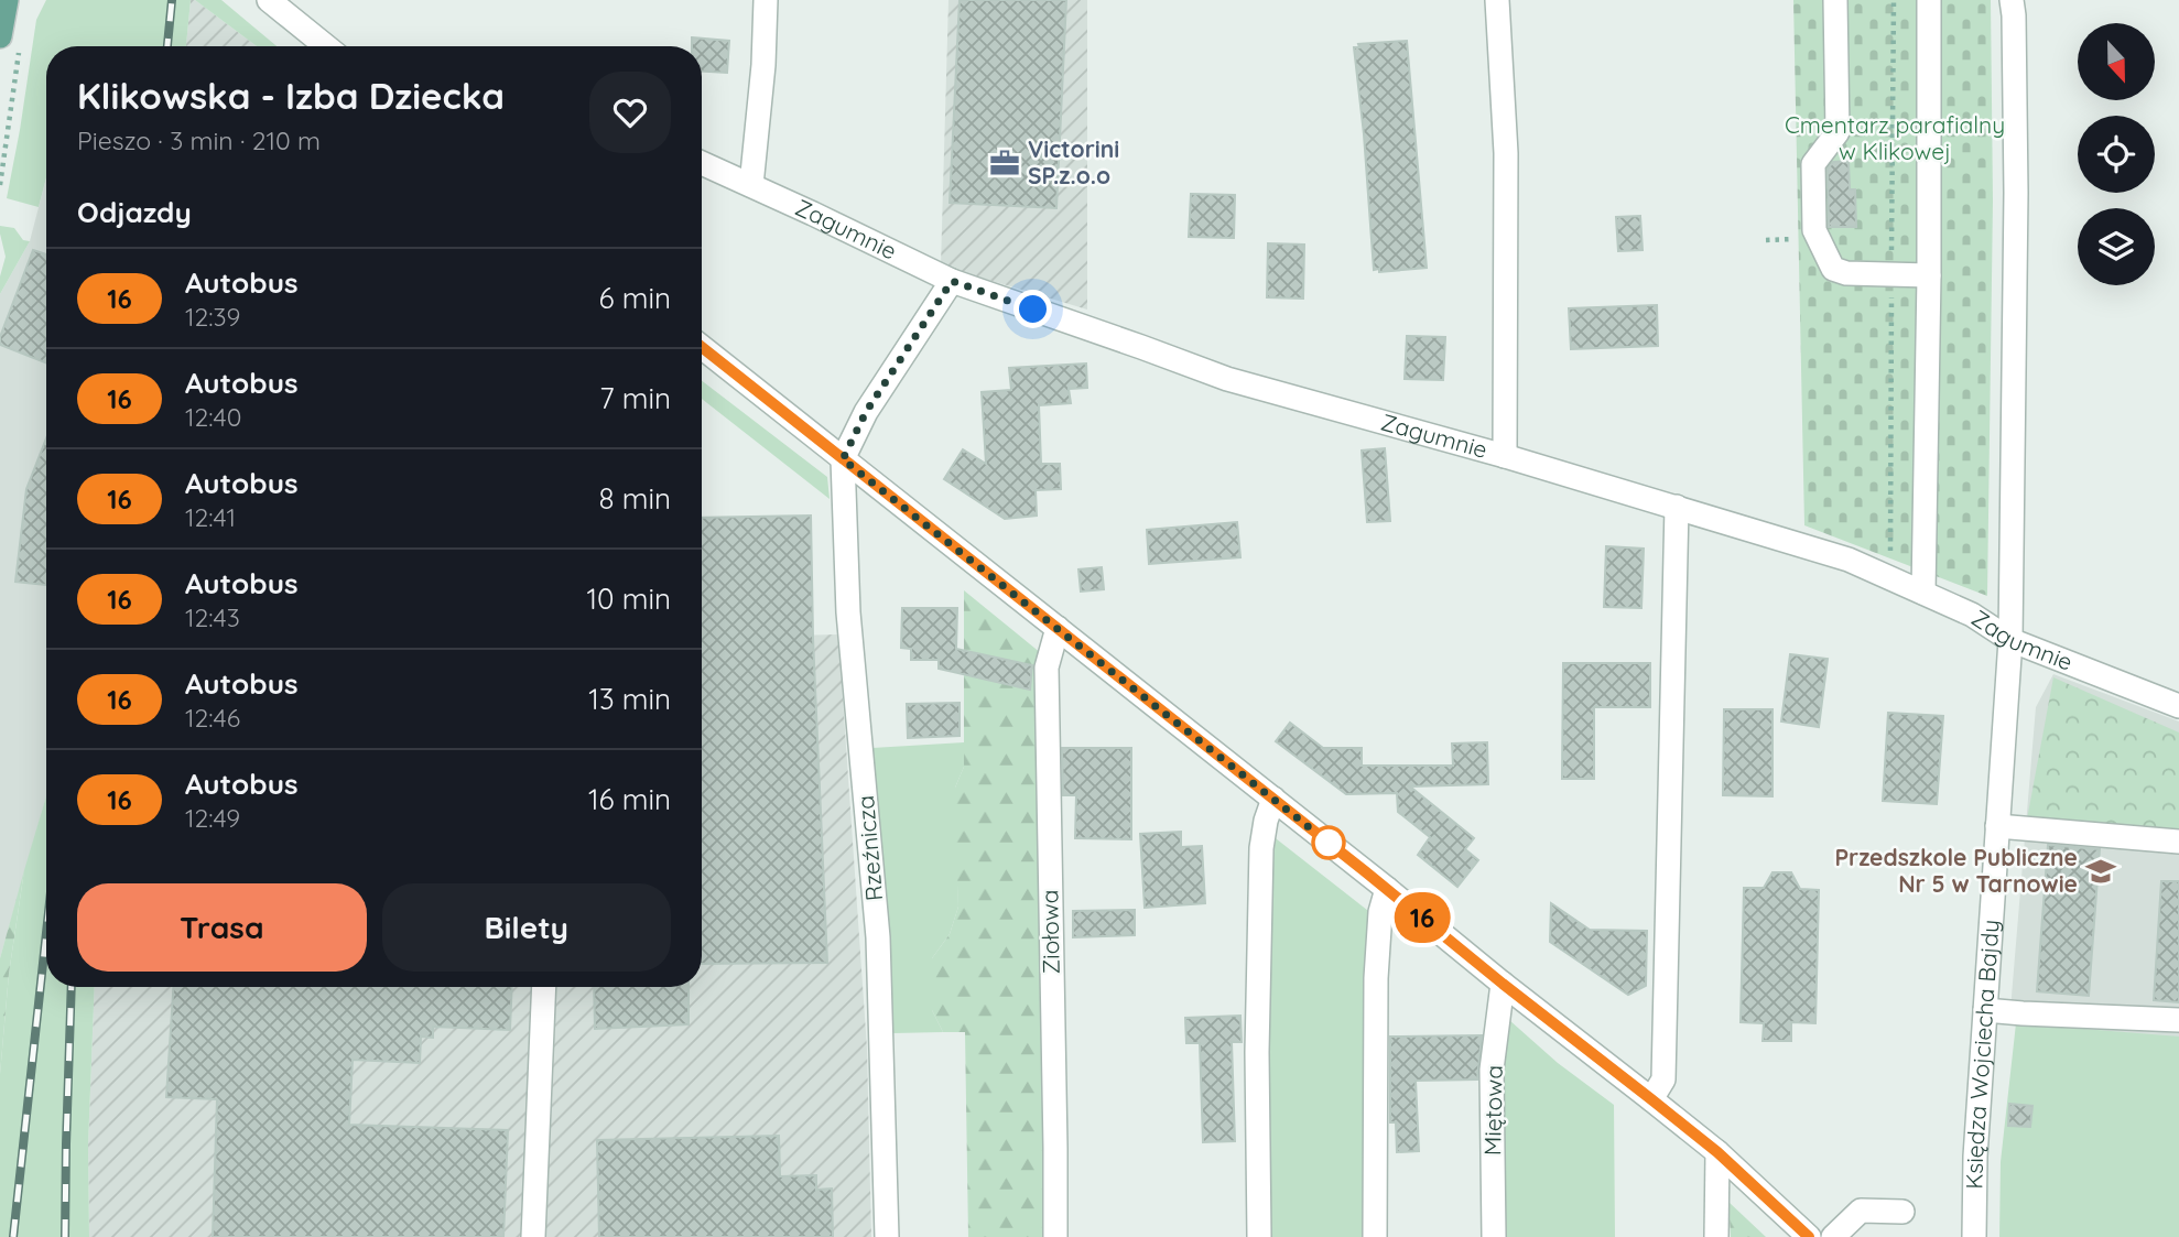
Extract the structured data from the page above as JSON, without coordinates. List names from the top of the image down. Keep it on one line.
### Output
{"streets":{"street":["Zagumnie","Rzeźnicza","Ziołowa","Księdza Wojciecha Bajdy","Miętowa"]},"crossings":[["Zagumnie","Księdza Wojciecha Bajdy"]],"parks":["Cmentarz parafialny w Klikowej"],"places":{"office":["Victorini SP.z.o.o"],"school or university":["Przedszkole Publiczne Nr 5 w Tarnowie"]},"lines":["bus line 16"],"north":"bottom","page":{"on_map":"16","heading":[["Klikowska - Izba Dziecka","Pieszo · 3 min · 210 m"],"Odjazdy"],"list":[{"mark":"16","name":"Autobus","note":"12:39","value":"6 min"},{"mark":"16","name":"Autobus","note":"12:40","value":"7 min"},{"mark":"16","name":"Autobus","note":"12:41","value":"8 min"},{"mark":"16","name":"Autobus","note":"12:43","value":"10 min"},{"mark":"16","name":"Autobus","note":"12:46","value":"13 min"},{"mark":"16","name":"Autobus","note":"12:49","value":"16 min"}],"buttons":["Trasa","Bilety"]}}
